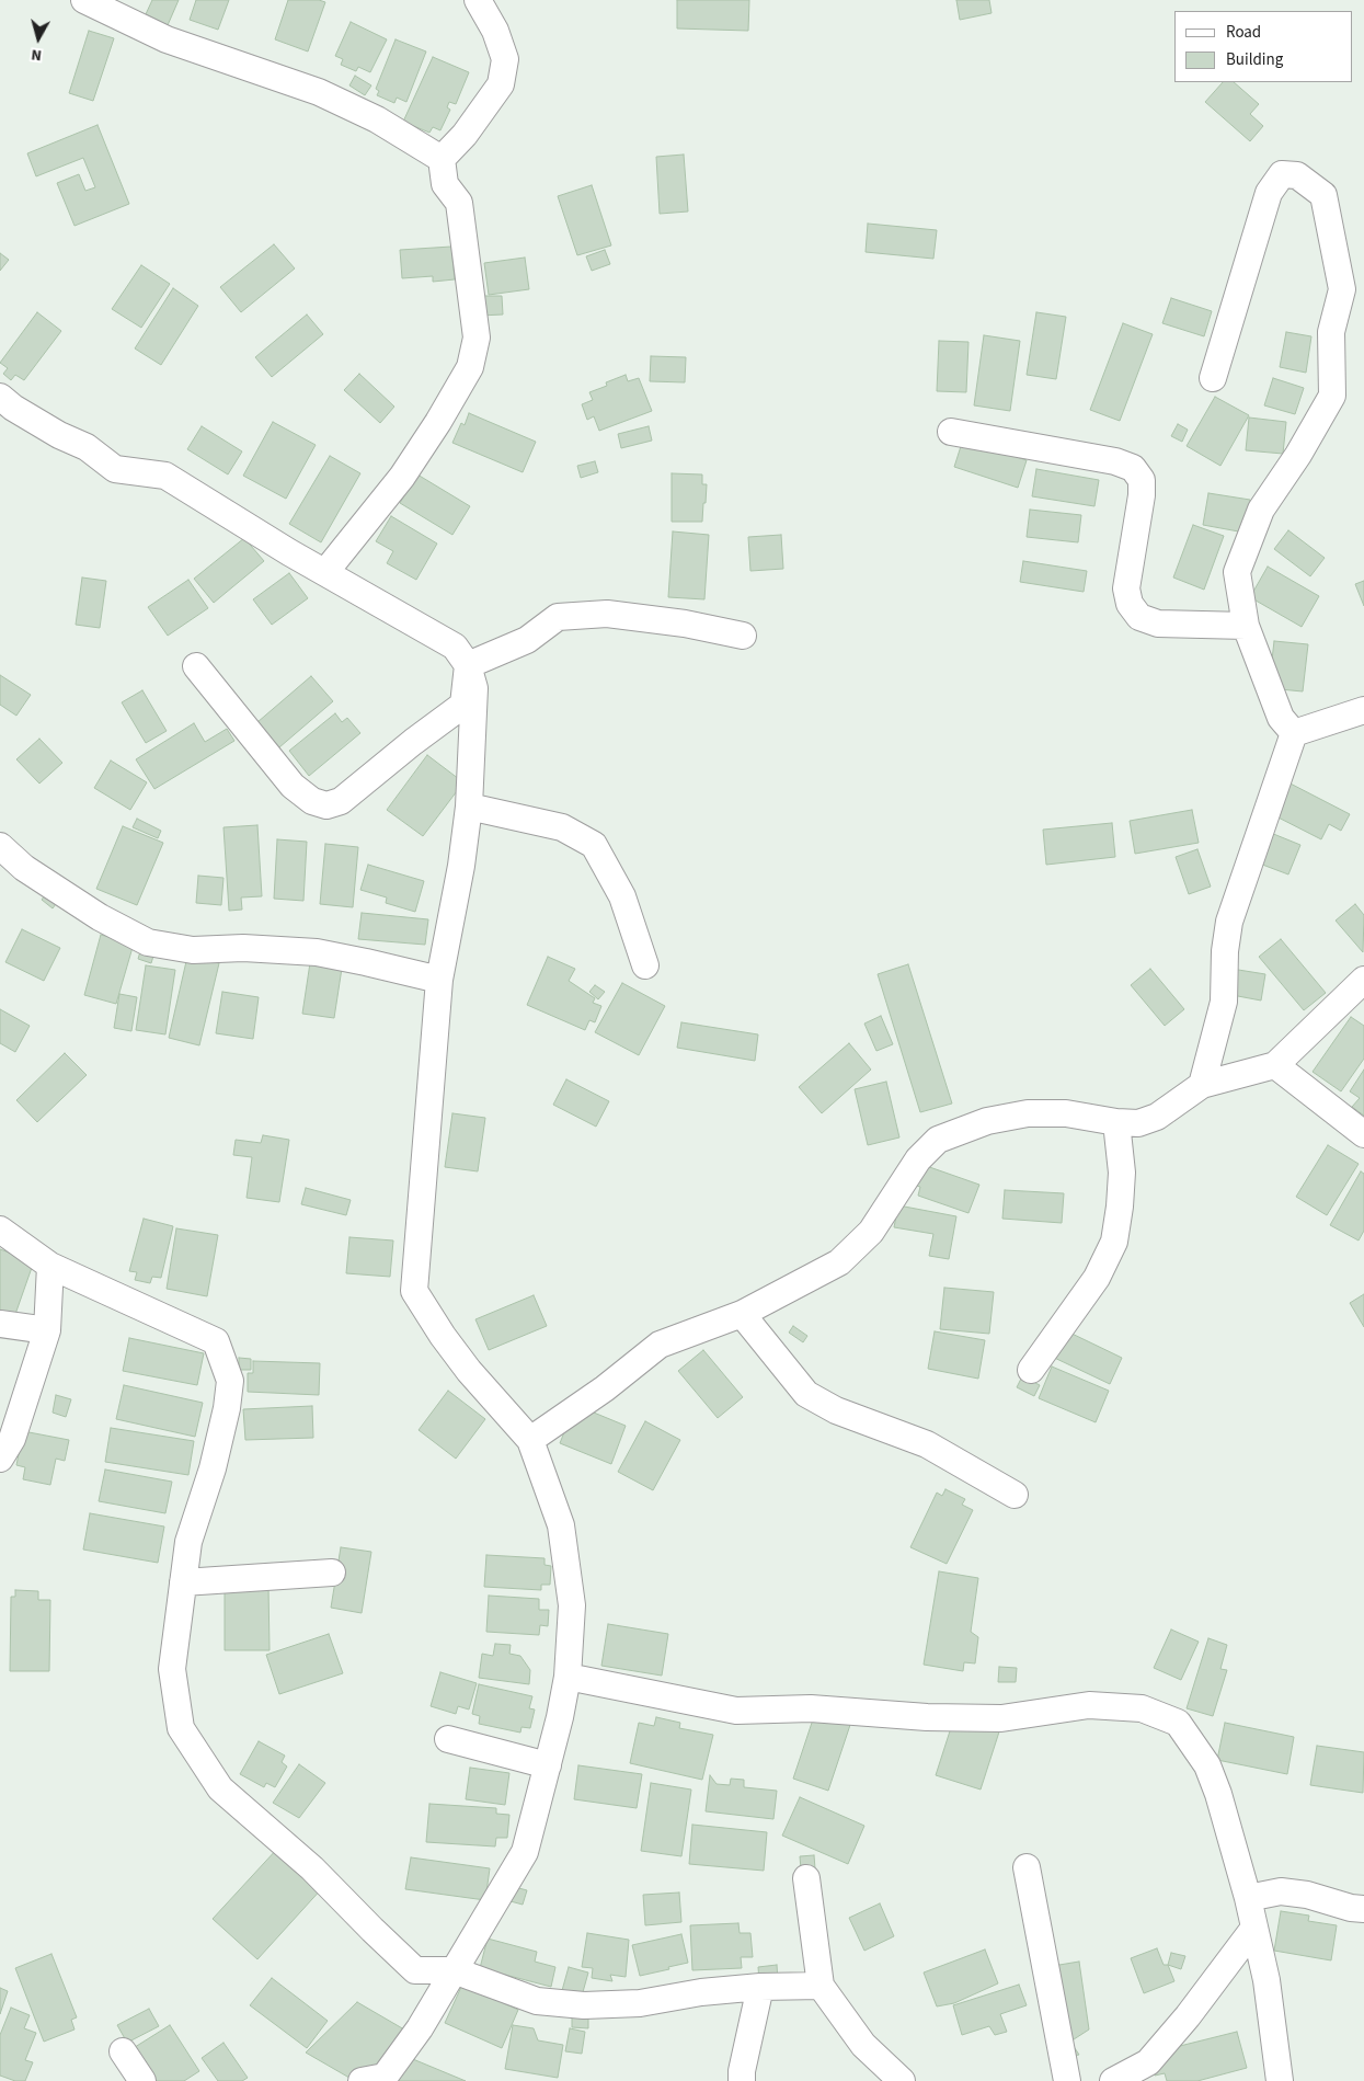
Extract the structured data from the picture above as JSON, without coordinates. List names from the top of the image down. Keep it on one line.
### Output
{"legend":["Road","Building"],"north":"bottom"}
